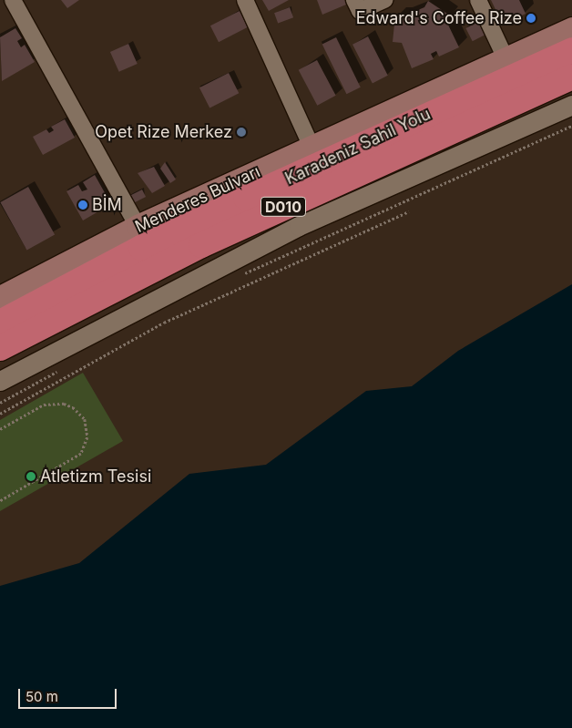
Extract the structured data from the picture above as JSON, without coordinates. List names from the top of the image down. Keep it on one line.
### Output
{"streets":{"highway":["Karadeniz Sahil Yolu","D010"],"main road":["Menderes Bulvarı"]},"places":["Edward's Coffee Rize","Opet Rize Merkez","BİM","Atletizm Tesisi"],"scale_bar":"50 m"}
